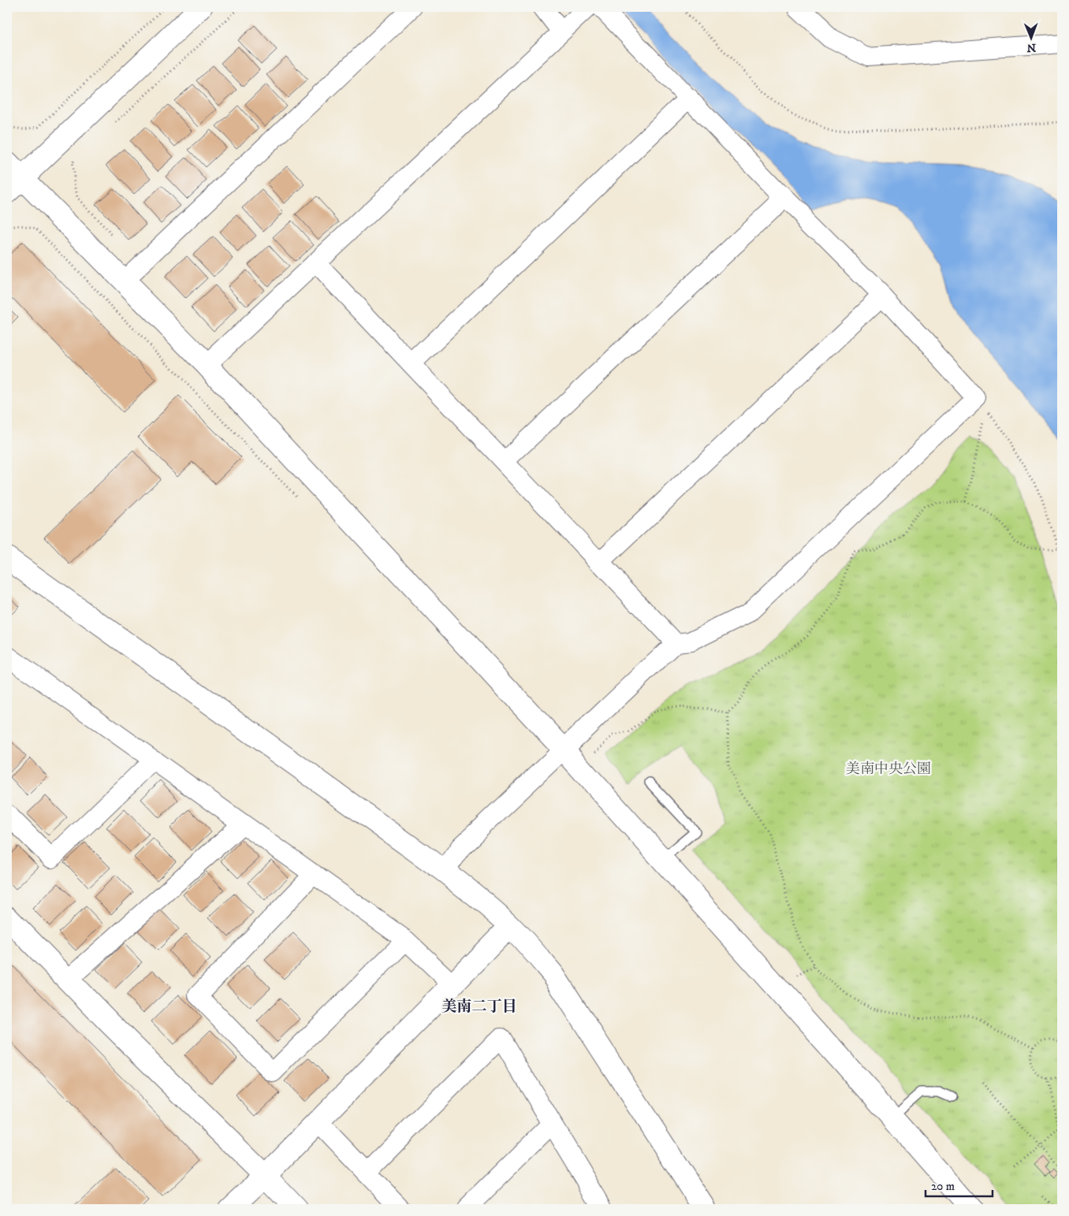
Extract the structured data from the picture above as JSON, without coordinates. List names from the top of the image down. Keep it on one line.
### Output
{"districts":["美南二丁目"],"parks":["美南中央公園"],"scale_bar":"20 m","north":"bottom"}
